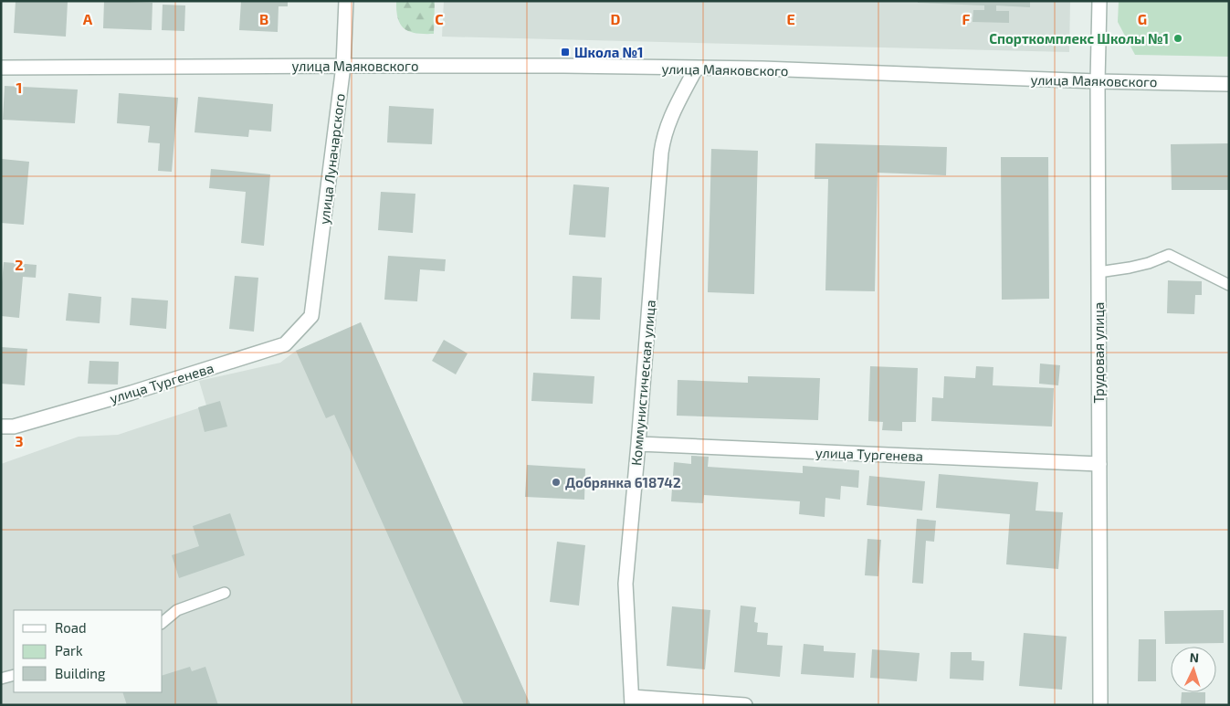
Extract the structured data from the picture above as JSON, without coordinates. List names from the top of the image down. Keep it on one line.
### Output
{"streets":{"street":["улица Маяковского","улица Луначарского","Трудовая улица","улица Тургенева","Коммунистическая улица"]},"crossings":[["улица Маяковского","улица Луначарского"],["улица Маяковского","Трудовая улица"],["улица Маяковского","Коммунистическая улица"],["улица Луначарского","улица Тургенева"],["Трудовая улица","улица Тургенева"],["улица Тургенева","Коммунистическая улица"]],"places":{"other":["Спорткомплекс Школы №1","Добрянка 618742"],"transit":["Школа №1"]},"legend":["Road","Park","Building"],"north":"top","grid":{"columns":["A","B","C","D","E","F","G"],"rows":["1","2","3"]}}
